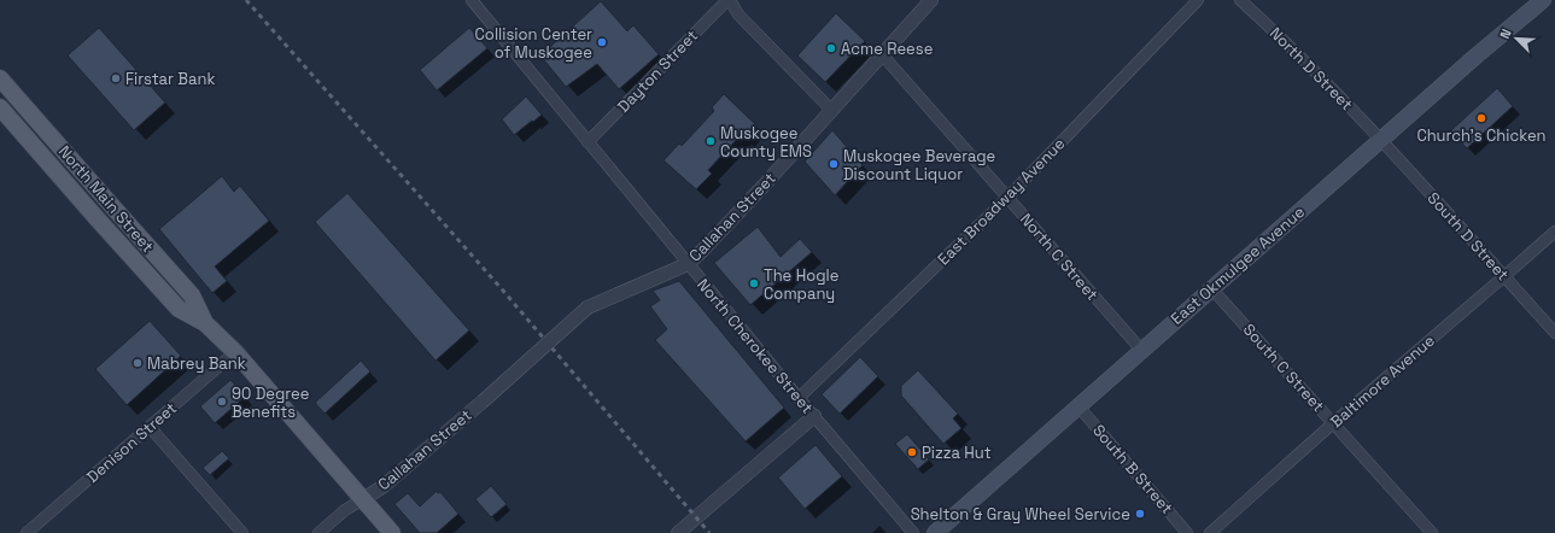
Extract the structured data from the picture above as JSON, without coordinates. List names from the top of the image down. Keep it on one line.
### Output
{"streets":{"main road":["North Main Street","East Okmulgee Avenue"],"street":["North D Street","Dayton Street","East Broadway Avenue","Callahan Street","South D Street","North C Street","North Cherokee Street","South C Street","Baltimore Avenue","Denison Street","South B Street"]},"crossings":[["North D Street","South D Street"],["North D Street","East Okmulgee Avenue"],["Dayton Street","North Cherokee Street"],["North Main Street","Callahan Street"],["North Main Street","Denison Street"],["East Broadway Avenue","North C Street"],["East Broadway Avenue","North Cherokee Street"],["Callahan Street","North C Street"],["Callahan Street","North Cherokee Street"],["South D Street","East Okmulgee Avenue"],["South D Street","Baltimore Avenue"],["North C Street","East Okmulgee Avenue"],["East Okmulgee Avenue","South C Street"],["East Okmulgee Avenue","South B Street"],["South C Street","Baltimore Avenue"]],"places":["Collision Center of Muskogee","Acme Reese","Firstar Bank","Church's Chicken","Muskogee County EMS","Muskogee Beverage Discount Liquor","The Hogle Company","Mabrey Bank","90 Degree Benefits","Pizza Hut","Shelton & Gray Wheel Service"],"north":"top left"}
